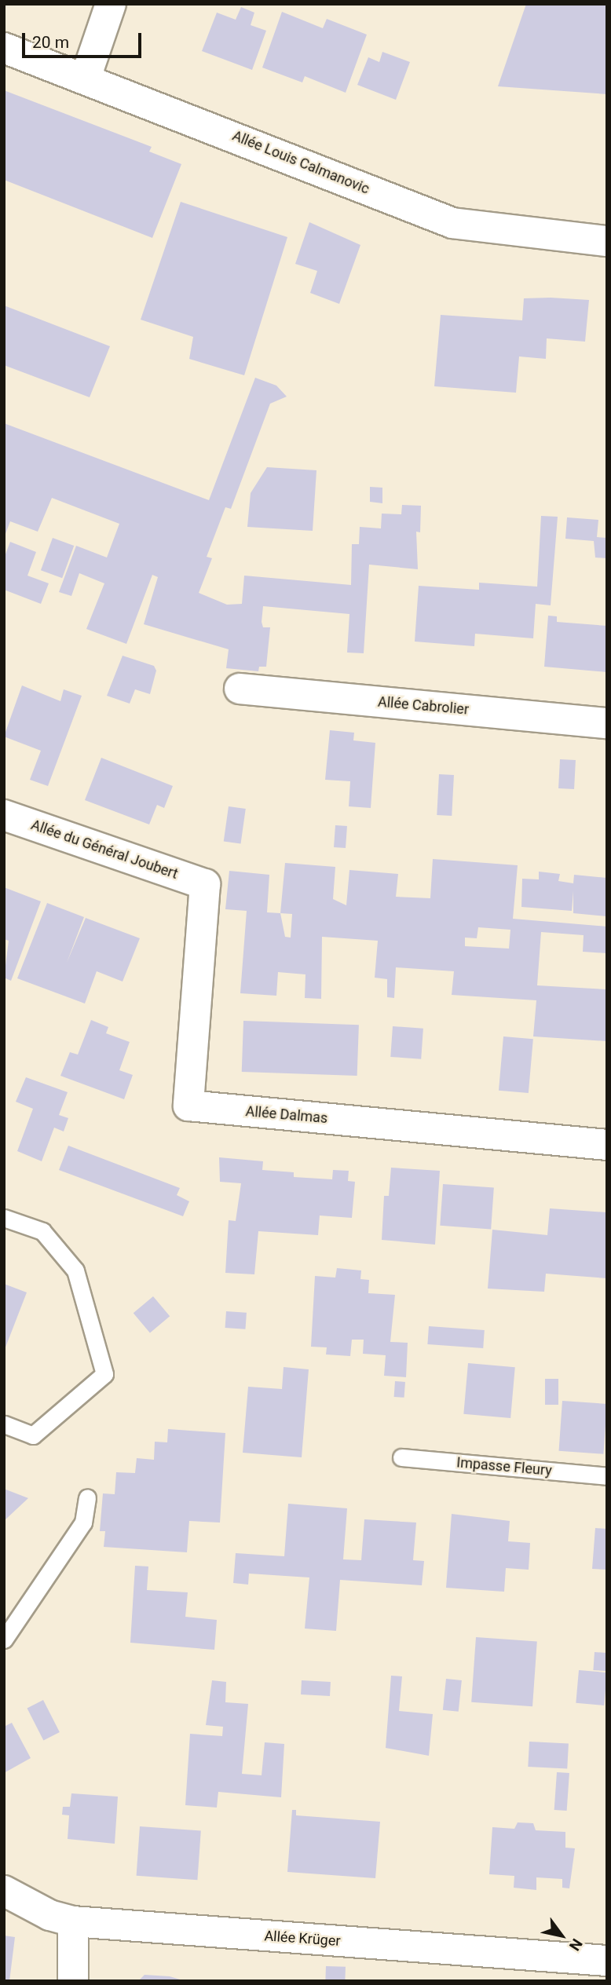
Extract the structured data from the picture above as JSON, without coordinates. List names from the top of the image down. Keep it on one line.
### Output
{"streets":{"street":["Allée Louis Calmanovic","Allée Cabrolier","Allée du Général Joubert","Allée Dalmas","Allée Krüger"],"lane":["Impasse Fleury"]},"crossings":[["Allée du Général Joubert","Allée Dalmas"]],"scale_bar":"20 m","north":"bottom right"}
